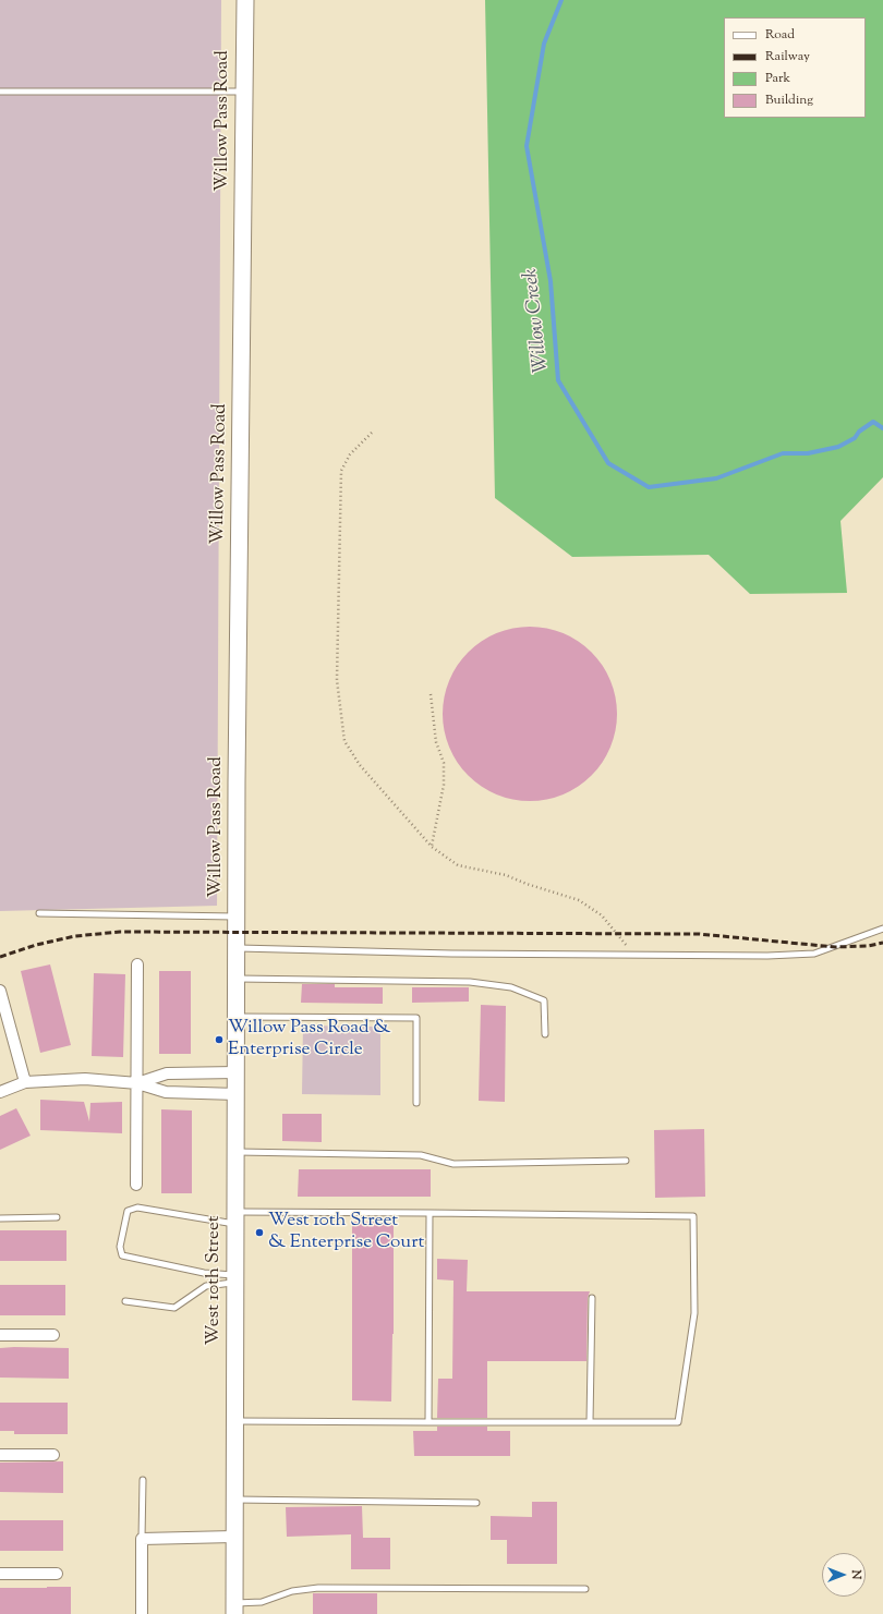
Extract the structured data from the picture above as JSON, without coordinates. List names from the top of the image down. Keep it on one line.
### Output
{"streets":{"main road":["Willow Pass Road","West 10th Street"]},"crossings":[["Willow Pass Road","West 10th Street"]],"water":["Willow Creek"],"places":["Willow Pass Road & Enterprise Circle","West 10th Street & Enterprise Court"],"legend":["Road","Railway","Park","Building"],"north":"right"}
